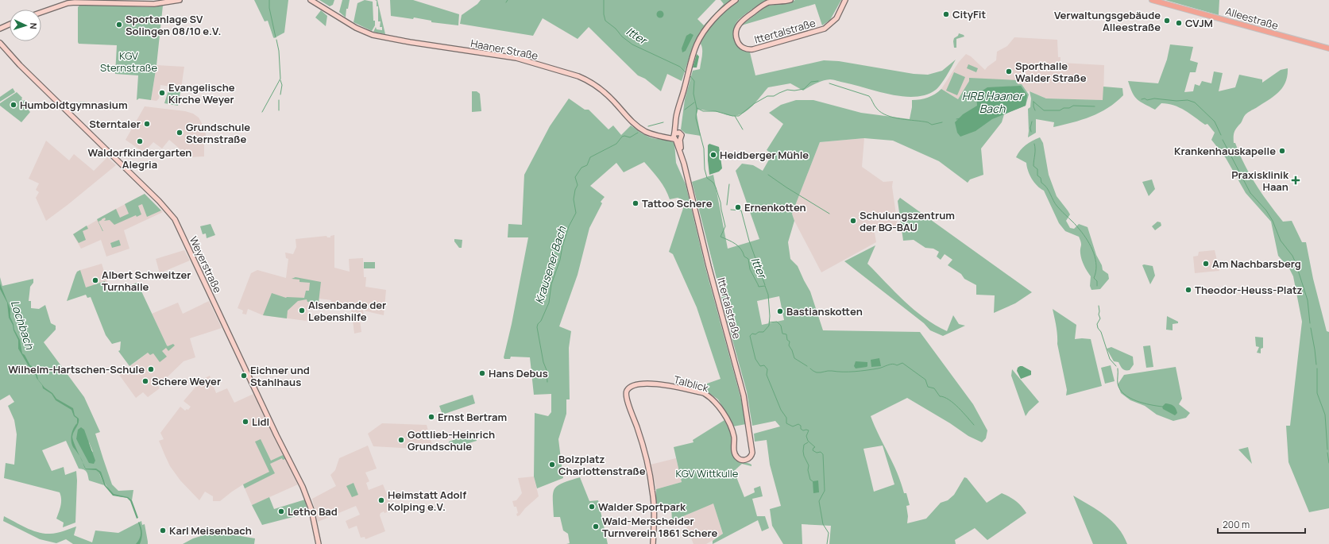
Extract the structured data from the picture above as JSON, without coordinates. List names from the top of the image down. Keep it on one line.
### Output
{"streets":{"main road":["Alleestraße","Ittertalstraße","Haaner Straße","Weyerstraße","Talblick"]},"crossings":[["Ittertalstraße","Haaner Straße"],["Ittertalstraße","Talblick"]],"water":["Itter","HRB Haaner Bach","Krausener Bach","Lochbach"],"parks":["KGV Sternstraße","KGV Wittkulle"],"places":{"other":["CityFit","Verwaltungsgebäude Alleestraße","CVJM","Sportanlage SV Solingen 08/10 e.V.","Sporthalle Walder Straße","Evangelische Kirche Weyer","Humboldtgymnasium","Sterntaler","Grundschule Sternstraße","Waldorfkindergarten Alegria","Krankenhauskapelle","Heidberger Mühle","Tattoo Schere","Ernenkotten","Schulungszentrum der BG-BAU","Am Nachbarsberg","Albert Schweitzer Turnhalle","Theodor-Heuss-Platz","Alsenbande der Lebenshilfe","Bastianskotten","Wilhelm-Hartschen-Schule","Hans Debus","Eichner und Stahlhaus","Schere Weyer","Ernst Bertram","Lidl","Gottlieb-Heinrich Grundschule","Bolzplatz Charlottenstraße","Heimstatt Adolf Kolping e.V.","Walder Sportpark","Letho Bad","Wald-Merscheider Turnverein 1861 Schere","Karl Meisenbach"],"health":["Praxisklinik Haan"]},"scale_bar":"200 m","north":"right"}
